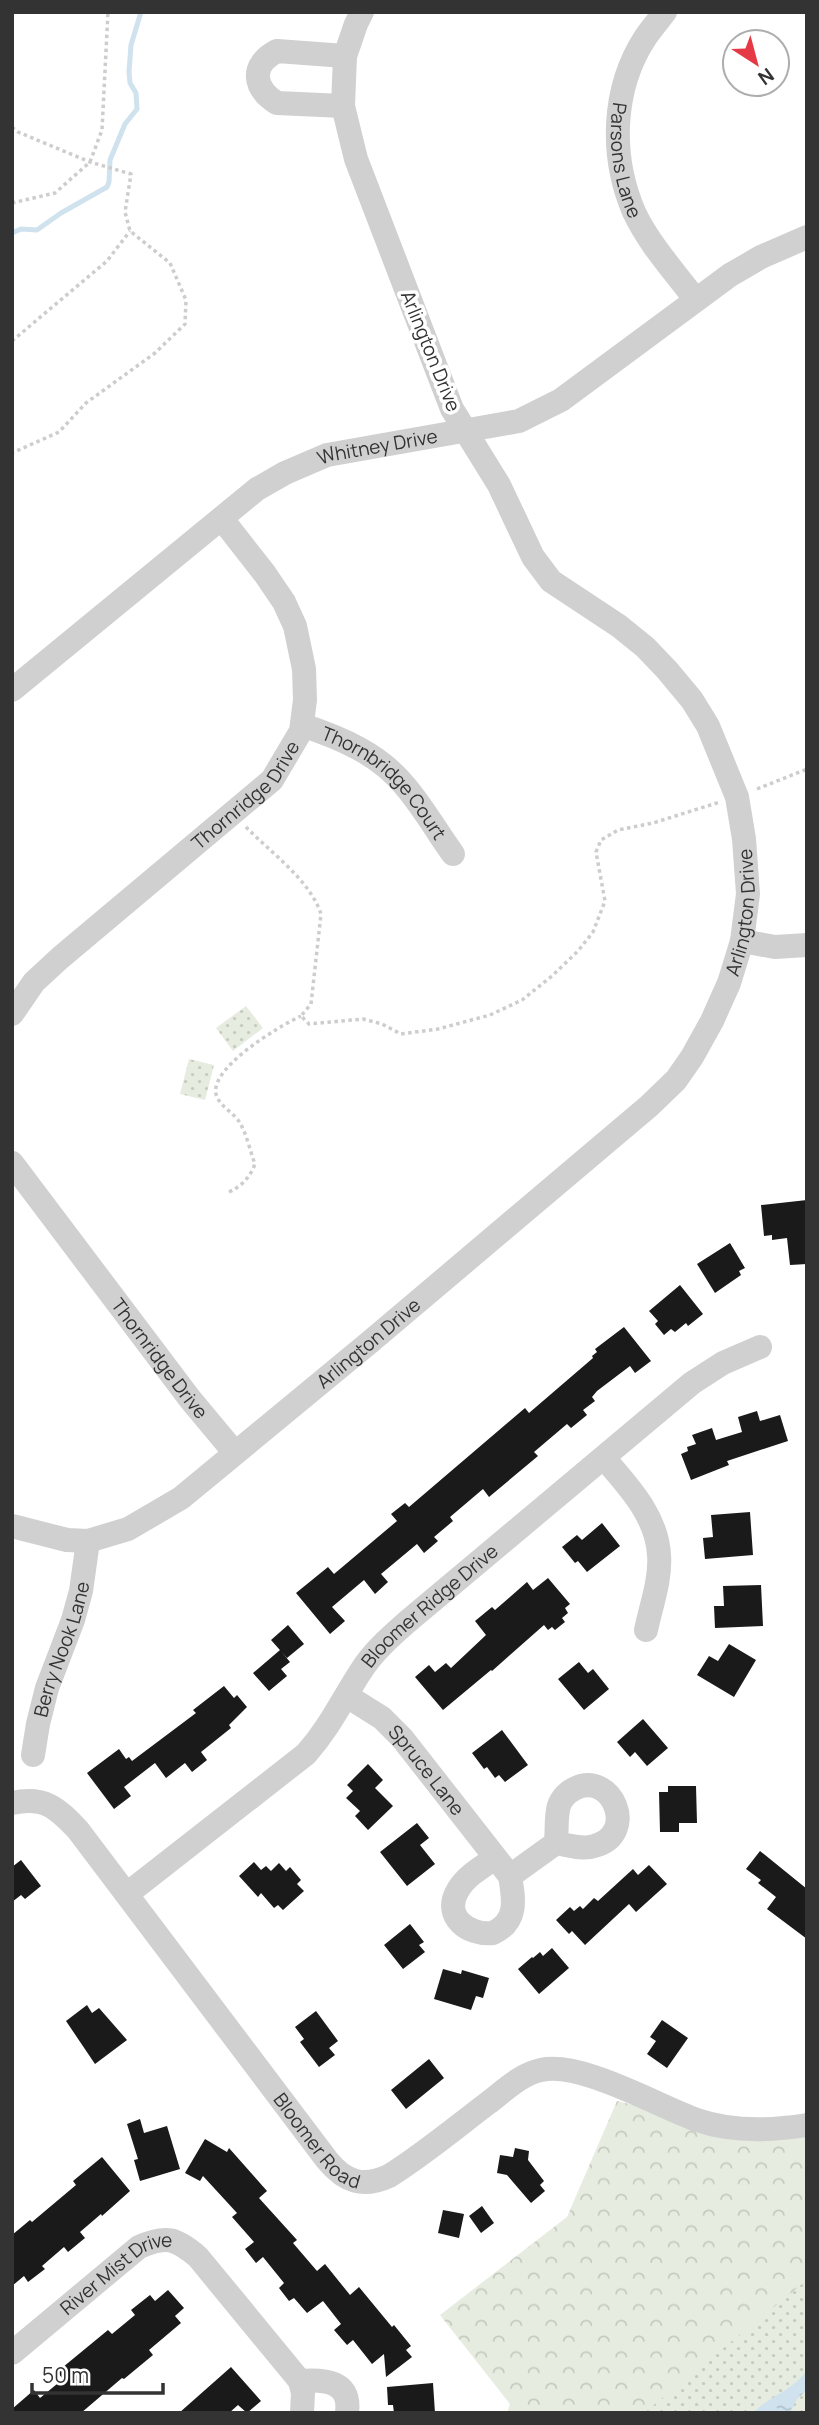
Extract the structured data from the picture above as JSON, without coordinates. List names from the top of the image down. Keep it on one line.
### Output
{"streets":{"street":["Parsons Lane","Arlington Drive","Whitney Drive","Thornbridge Court","Thornridge Drive","Bloomer Ridge Drive","Berry Nook Lane","Spruce Lane","Bloomer Road","River Mist Drive"]},"crossings":[["Parsons Lane","Whitney Drive"],["Arlington Drive","Whitney Drive"],["Arlington Drive","Thornridge Drive"],["Arlington Drive","Berry Nook Lane"],["Whitney Drive","Thornridge Drive"],["Thornbridge Court","Thornridge Drive"],["Bloomer Ridge Drive","Spruce Lane"],["Bloomer Ridge Drive","Bloomer Road"]],"scale_bar":"50 m","north":"bottom right"}
